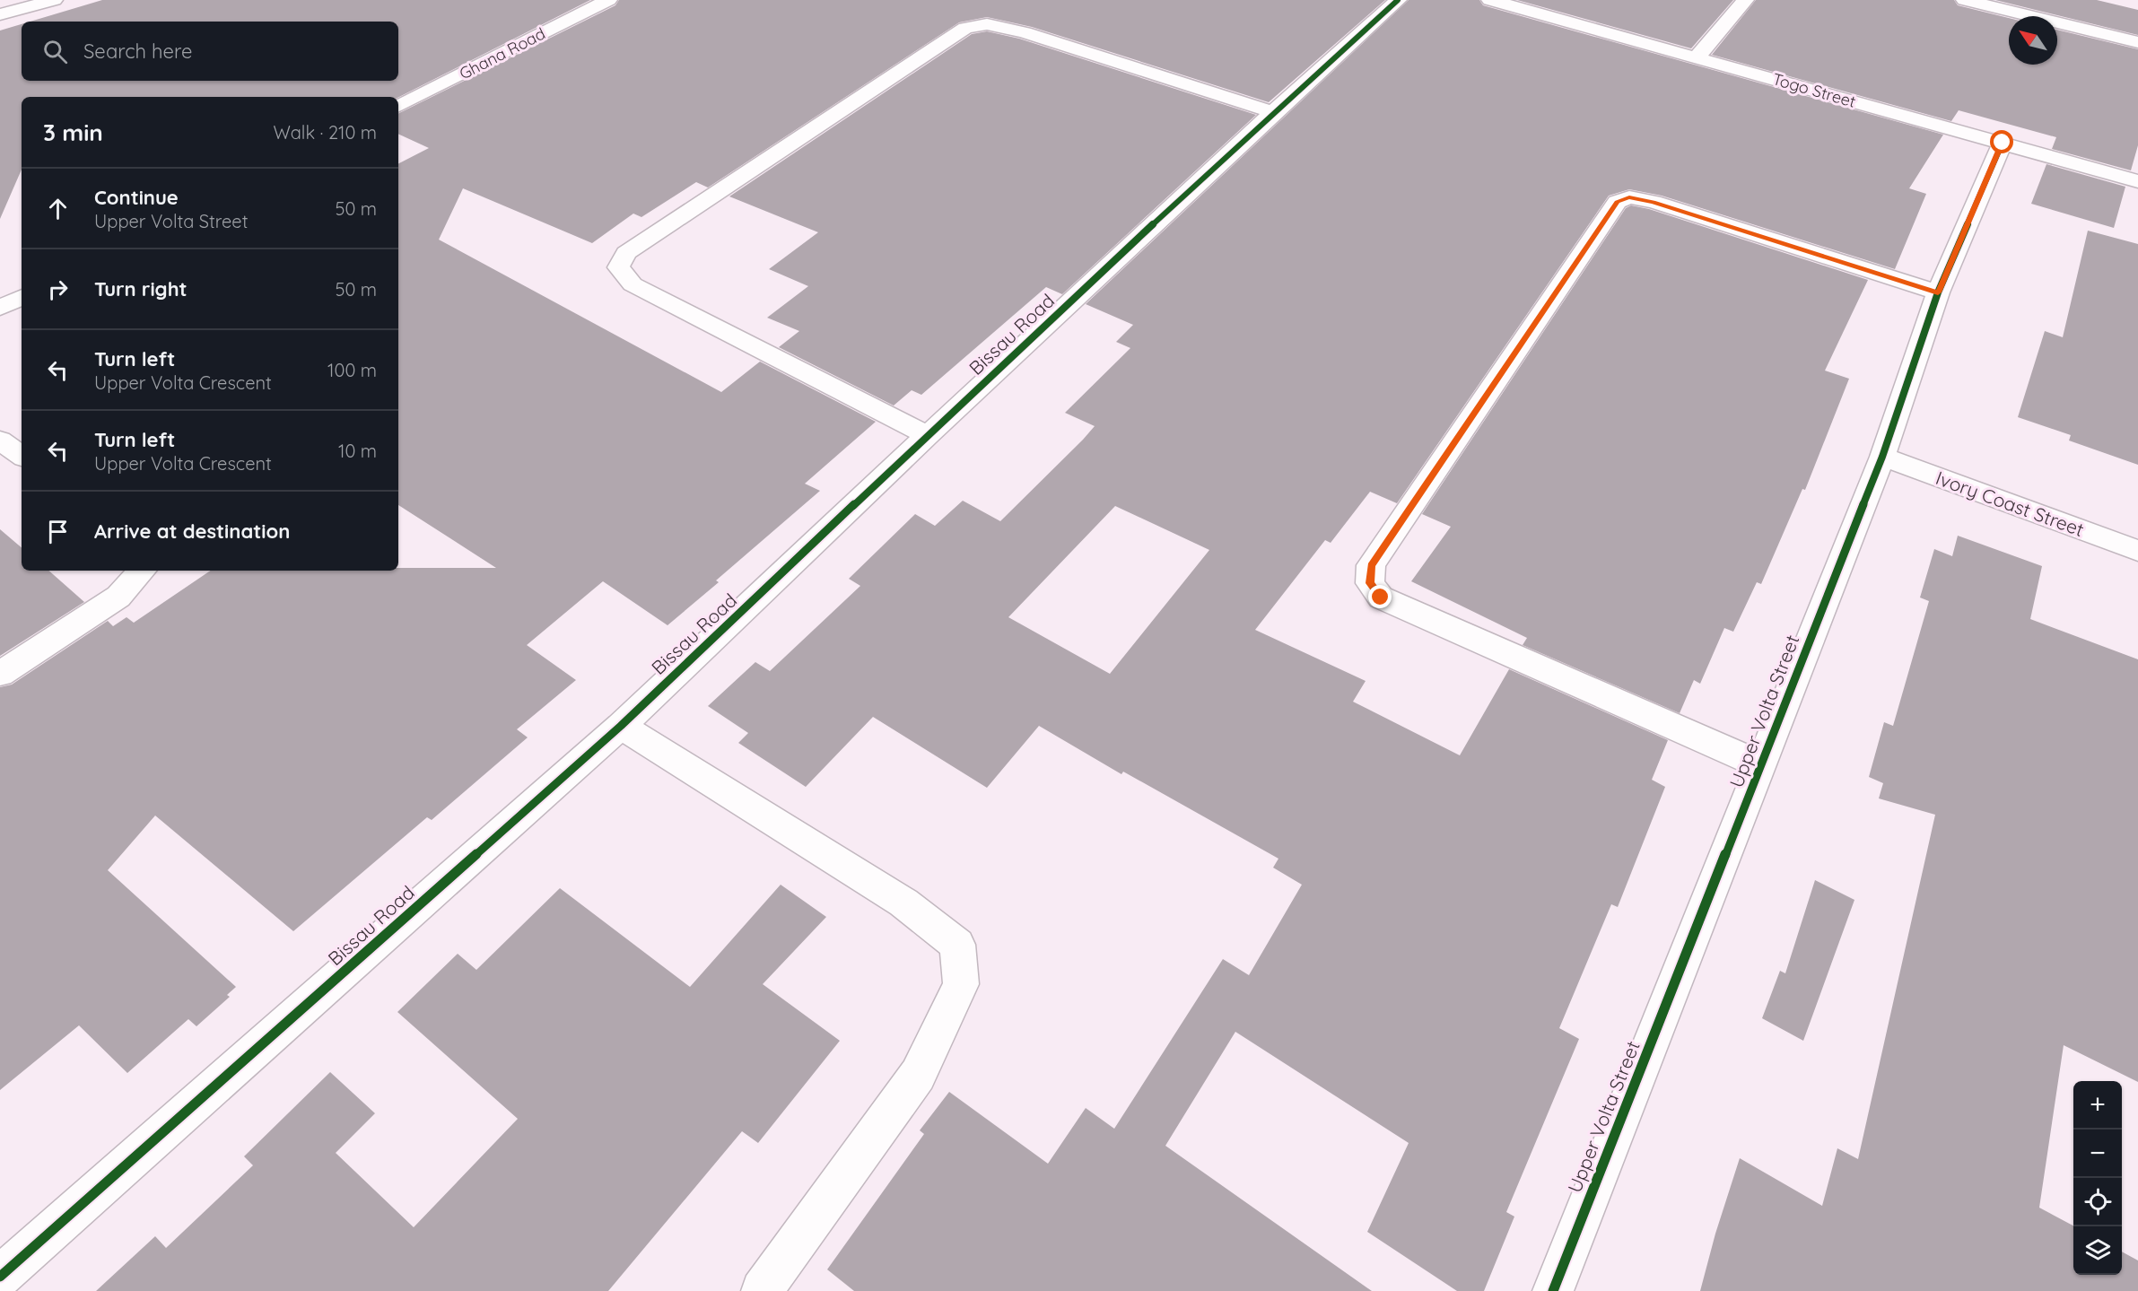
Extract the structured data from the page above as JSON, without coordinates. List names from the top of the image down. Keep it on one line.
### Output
{"streets":{"street":["Ghana Road","Togo Street","Bissau Road","Ivory Coast Street","Upper Volta Street"]},"crossings":[["Togo Street","Upper Volta Street"],["Ivory Coast Street","Upper Volta Street"]],"north":"top left","page":{"search":"Search here","heading":["3 min","Walk · 210 m"],"list":[["Continue","Upper Volta Street","50 m"],["Turn right","50 m"],["Turn left","Upper Volta Crescent","100 m"],["Turn left","Upper Volta Crescent","10 m"],"Arrive at destination"],"map_buttons":["+","−"]}}
